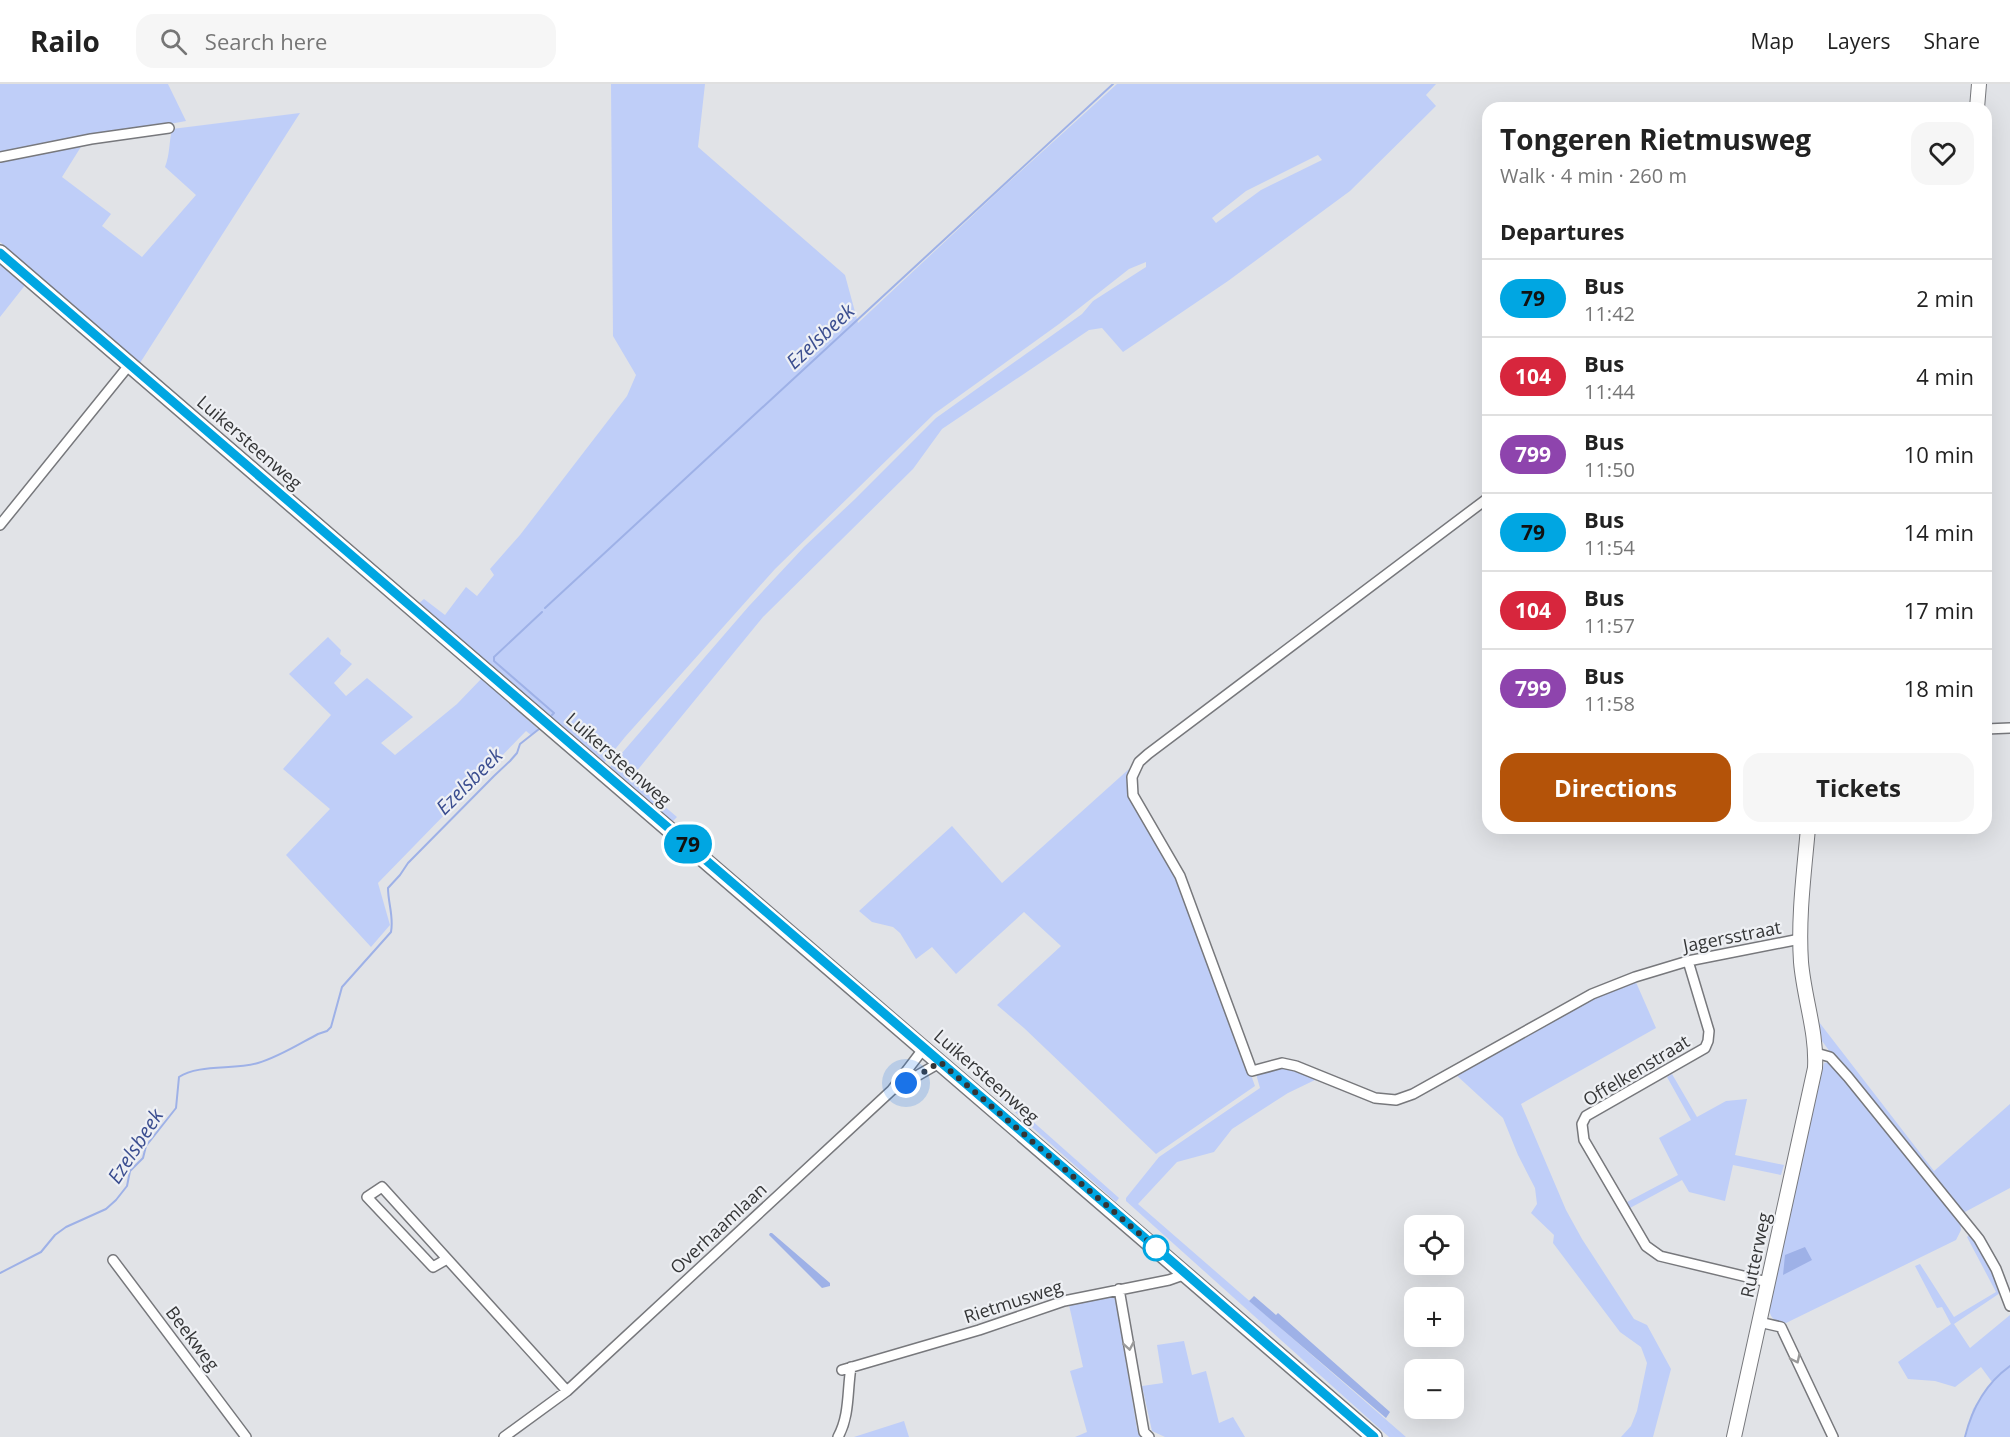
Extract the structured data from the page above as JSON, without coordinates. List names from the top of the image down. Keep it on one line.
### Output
{"streets":{"main road":["Luikersteenweg"],"street":["Jagersstraat","Offelkenstraat","Overhaamlaan","Rutterweg","Rietmusweg","Beekweg"]},"crossings":[["Luikersteenweg","Overhaamlaan"],["Luikersteenweg","Rietmusweg"],["Jagersstraat","Offelkenstraat"],["Jagersstraat","Rutterweg"],["Offelkenstraat","Rutterweg"]],"water":["Ezelsbeek"],"lines":["bus line 79"],"page":{"header":"Railo","search":"Search here","nav":["Map","Layers","Share"],"on_map":"79","heading":[["Tongeren Rietmusweg","Walk · 4 min · 260 m"],"Departures"],"list":[{"mark":"79","name":"Bus","note":"11:42","value":"2 min"},{"mark":"104","name":"Bus","note":"11:44","value":"4 min"},{"mark":"799","name":"Bus","note":"11:50","value":"10 min"},{"mark":"79","name":"Bus","note":"11:54","value":"14 min"},{"mark":"104","name":"Bus","note":"11:57","value":"17 min"},{"mark":"799","name":"Bus","note":"11:58","value":"18 min"}],"buttons":["Directions","Tickets"],"map_buttons":["+","−"]}}
